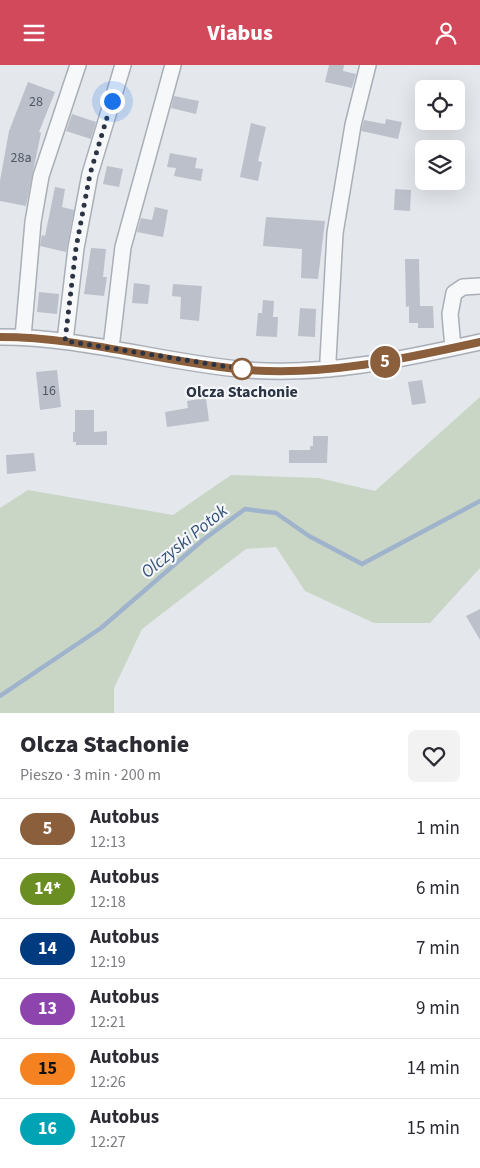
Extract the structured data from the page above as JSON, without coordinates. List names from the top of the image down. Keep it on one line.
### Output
{"water":["Olczyski Potok"],"places":["Olcza Stachonie"],"lines":["bus line 5"],"house_numbers":["28","28a","16"],"page":{"header":"Viabus","on_map":"5","heading":["Olcza Stachonie","Pieszo · 3 min · 200 m"],"list":[{"mark":"5","name":"Autobus","note":"12:13","value":"1 min"},{"mark":"14*","name":"Autobus","note":"12:18","value":"6 min"},{"mark":"14","name":"Autobus","note":"12:19","value":"7 min"},{"mark":"13","name":"Autobus","note":"12:21","value":"9 min"},{"mark":"15","name":"Autobus","note":"12:26","value":"14 min"},{"mark":"16","name":"Autobus","note":"12:27","value":"15 min"}]}}
